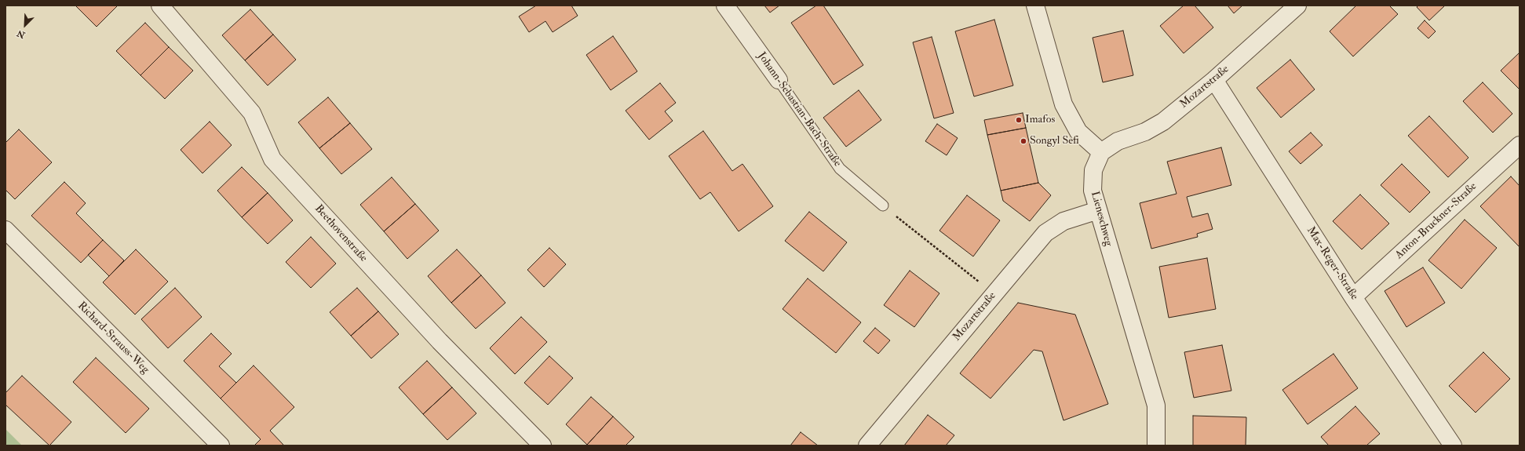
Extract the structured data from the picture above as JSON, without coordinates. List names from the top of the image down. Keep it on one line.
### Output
{"streets":{"street":["Mozartstraße","Johann-Sebastian-Bach-Straße","Lieneschweg","Anton-Bruckner-Straße","Beethovenstraße","Max-Reger-Straße","Richard-Strauss-Weg"]},"crossings":[["Mozartstraße","Lieneschweg"],["Mozartstraße","Max-Reger-Straße"],["Anton-Bruckner-Straße","Max-Reger-Straße"]],"places":["Imafos","Songyl Sefi"],"north":"bottom left"}
